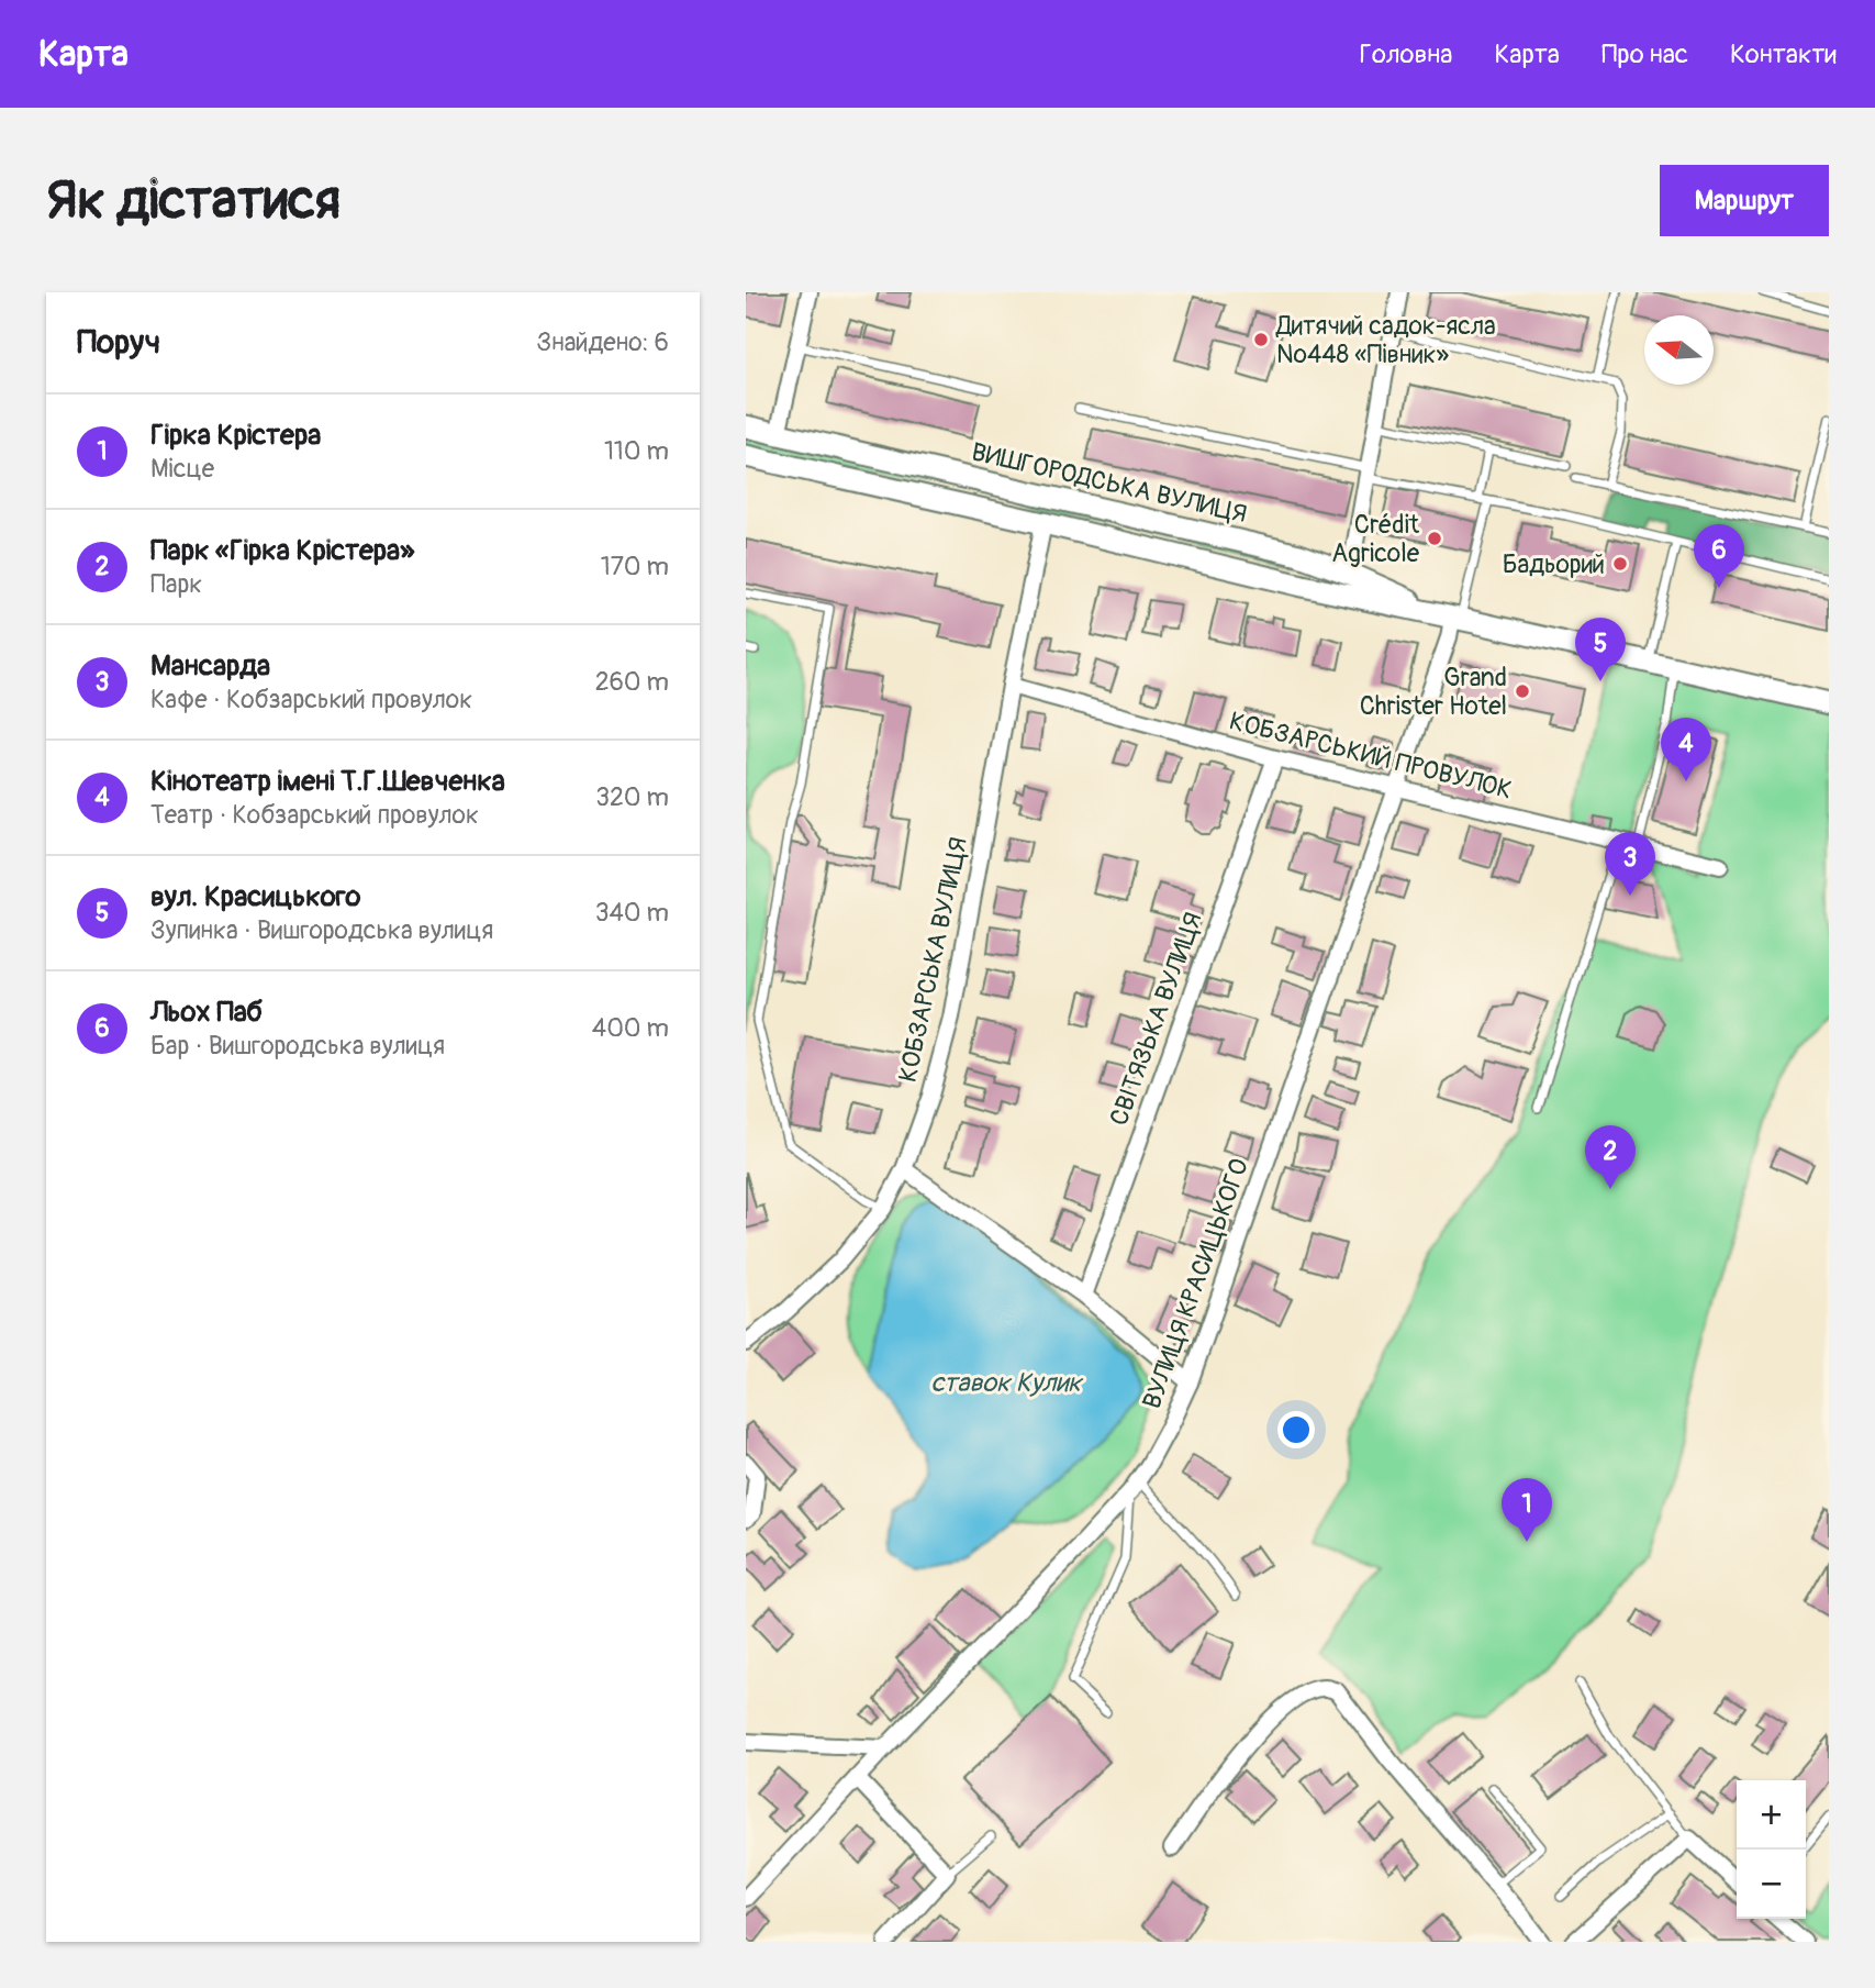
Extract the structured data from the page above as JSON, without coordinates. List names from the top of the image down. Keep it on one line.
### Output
{"streets":{"main road":["ВИШГОРОДСЬКА ВУЛИЦЯ"],"street":["КОБЗАРСЬКИЙ ПРОВУЛОК","КОБЗАРСЬКА ВУЛИЦЯ","СВІТЯЗЬКА ВУЛИЦЯ","ВУЛИЦЯ КРАСИЦЬКОГО"]},"crossings":[["ВИШГОРОДСЬКА ВУЛИЦЯ","КОБЗАРСЬКА ВУЛИЦЯ"],["ВИШГОРОДСЬКА ВУЛИЦЯ","ВУЛИЦЯ КРАСИЦЬКОГО"],["КОБЗАРСЬКИЙ ПРОВУЛОК","КОБЗАРСЬКА ВУЛИЦЯ"],["КОБЗАРСЬКИЙ ПРОВУЛОК","СВІТЯЗЬКА ВУЛИЦЯ"],["КОБЗАРСЬКИЙ ПРОВУЛОК","ВУЛИЦЯ КРАСИЦЬКОГО"]],"water":["ставок Кулик"],"places":["Дитячий садок-ясла №448 «Півник»","Crédit Agricole","Бадьорий","Grand Christer Hotel"],"north":"left","page":{"header":"Карта","nav":["Головна","Карта","Про нас","Контакти"],"buttons":"Маршрут","title":"Як дістатися","heading":["Поруч","Знайдено: 6"],"list":[{"mark":"1","name":"Гірка Крістера","note":"Місце","value":"110 m"},{"mark":"2","name":"Парк «Гірка Крістера»","note":"Парк","value":"170 m"},{"mark":"3","name":"Мансарда","note":"Кафе · Кобзарський провулок","value":"260 m"},{"mark":"4","name":"Кінотеатр імені Т.Г.Шевченка","note":"Театр · Кобзарський провулок","value":"320 m"},{"mark":"5","name":"вул. Красицького","note":"Зупинка · Вишгородська вулиця","value":"340 m"},{"mark":"6","name":"Льох Паб","note":"Бар · Вишгородська вулиця","value":"400 m"}],"pins":["6","5","4","3","2","1"],"map_buttons":["+","−"]}}
